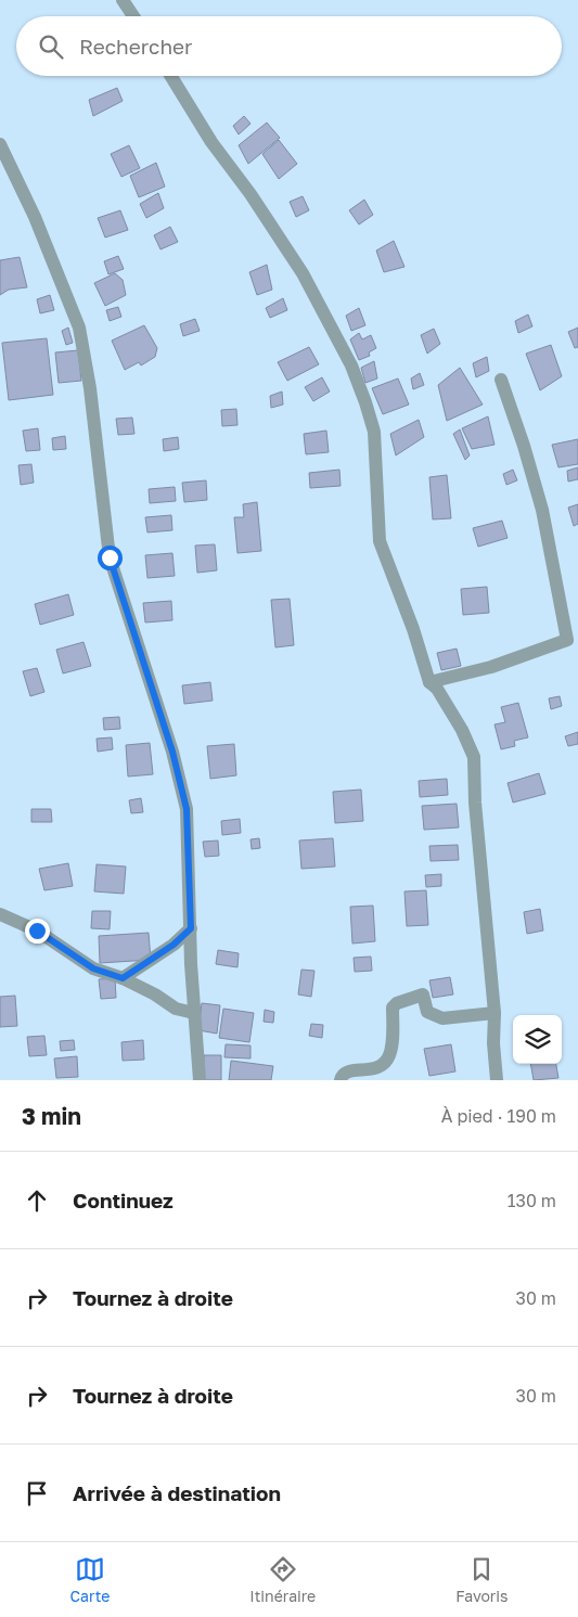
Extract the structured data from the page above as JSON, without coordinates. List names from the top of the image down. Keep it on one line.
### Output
{"page":{"search":"Rechercher","heading":["3 min","À pied · 190 m"],"list":[["Continuez","130 m"],["Tournez à droite","30 m"],["Tournez à droite","30 m"],"Arrivée à destination"],"nav":["Carte","Itinéraire","Favoris"]}}
